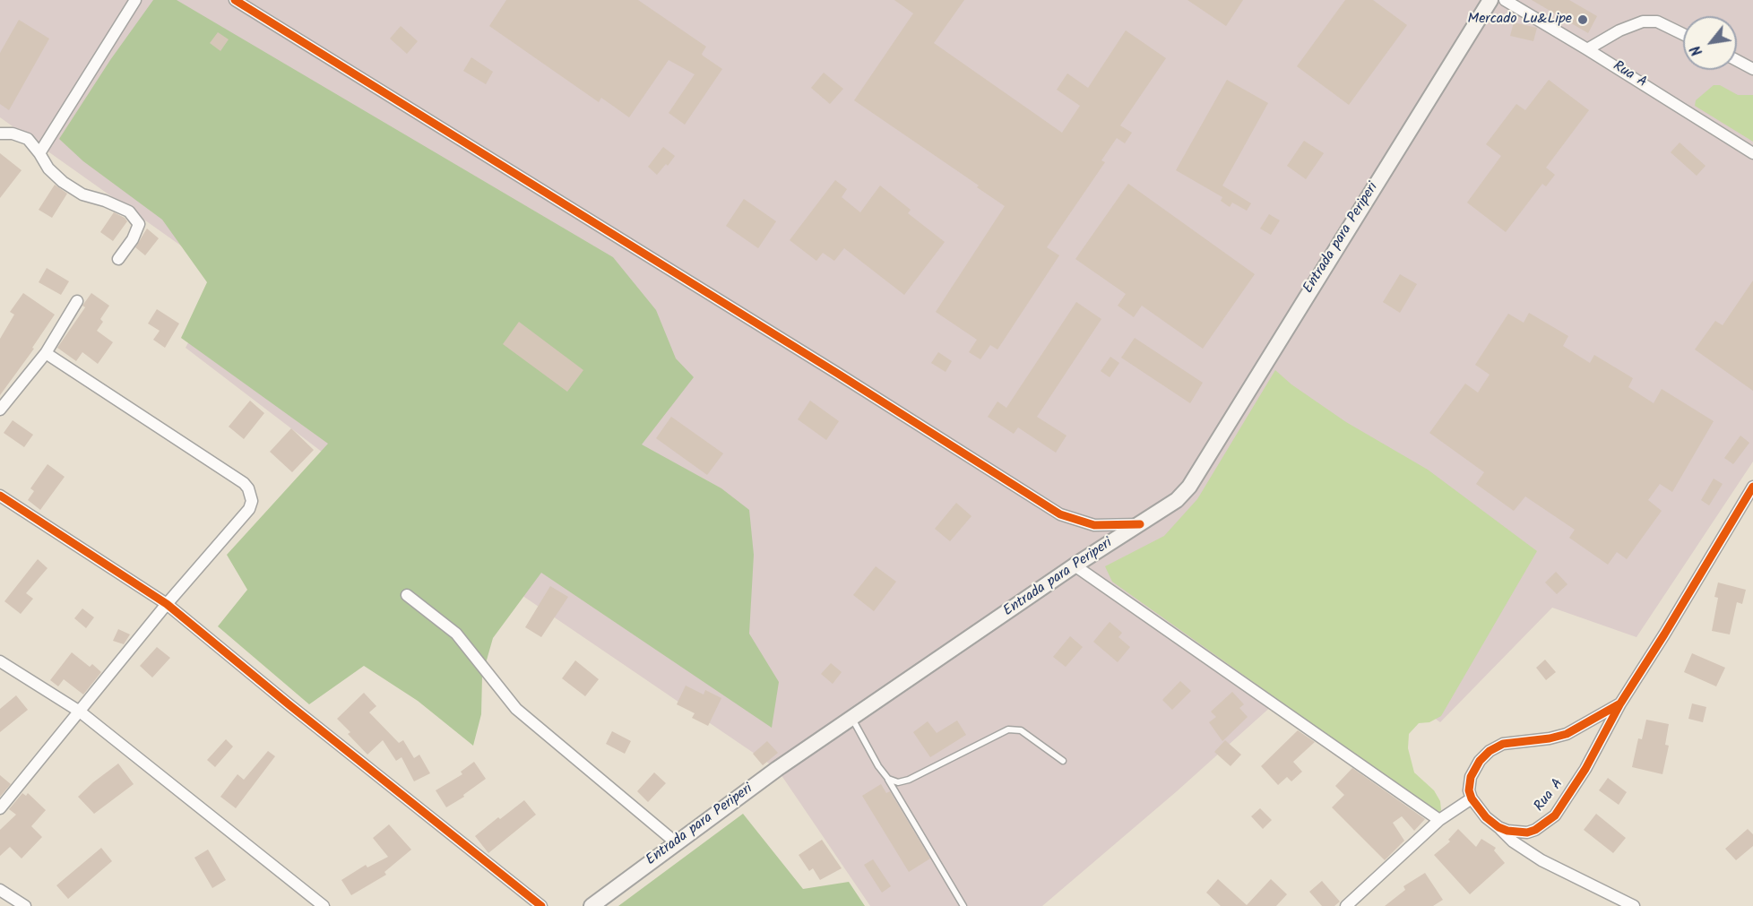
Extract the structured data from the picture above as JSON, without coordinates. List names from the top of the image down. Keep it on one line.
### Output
{"streets":{"main road":["Entrada para Periperi"],"street":["Rua A"]},"places":["Mercado Lu&Lipe"],"north":"bottom left"}
